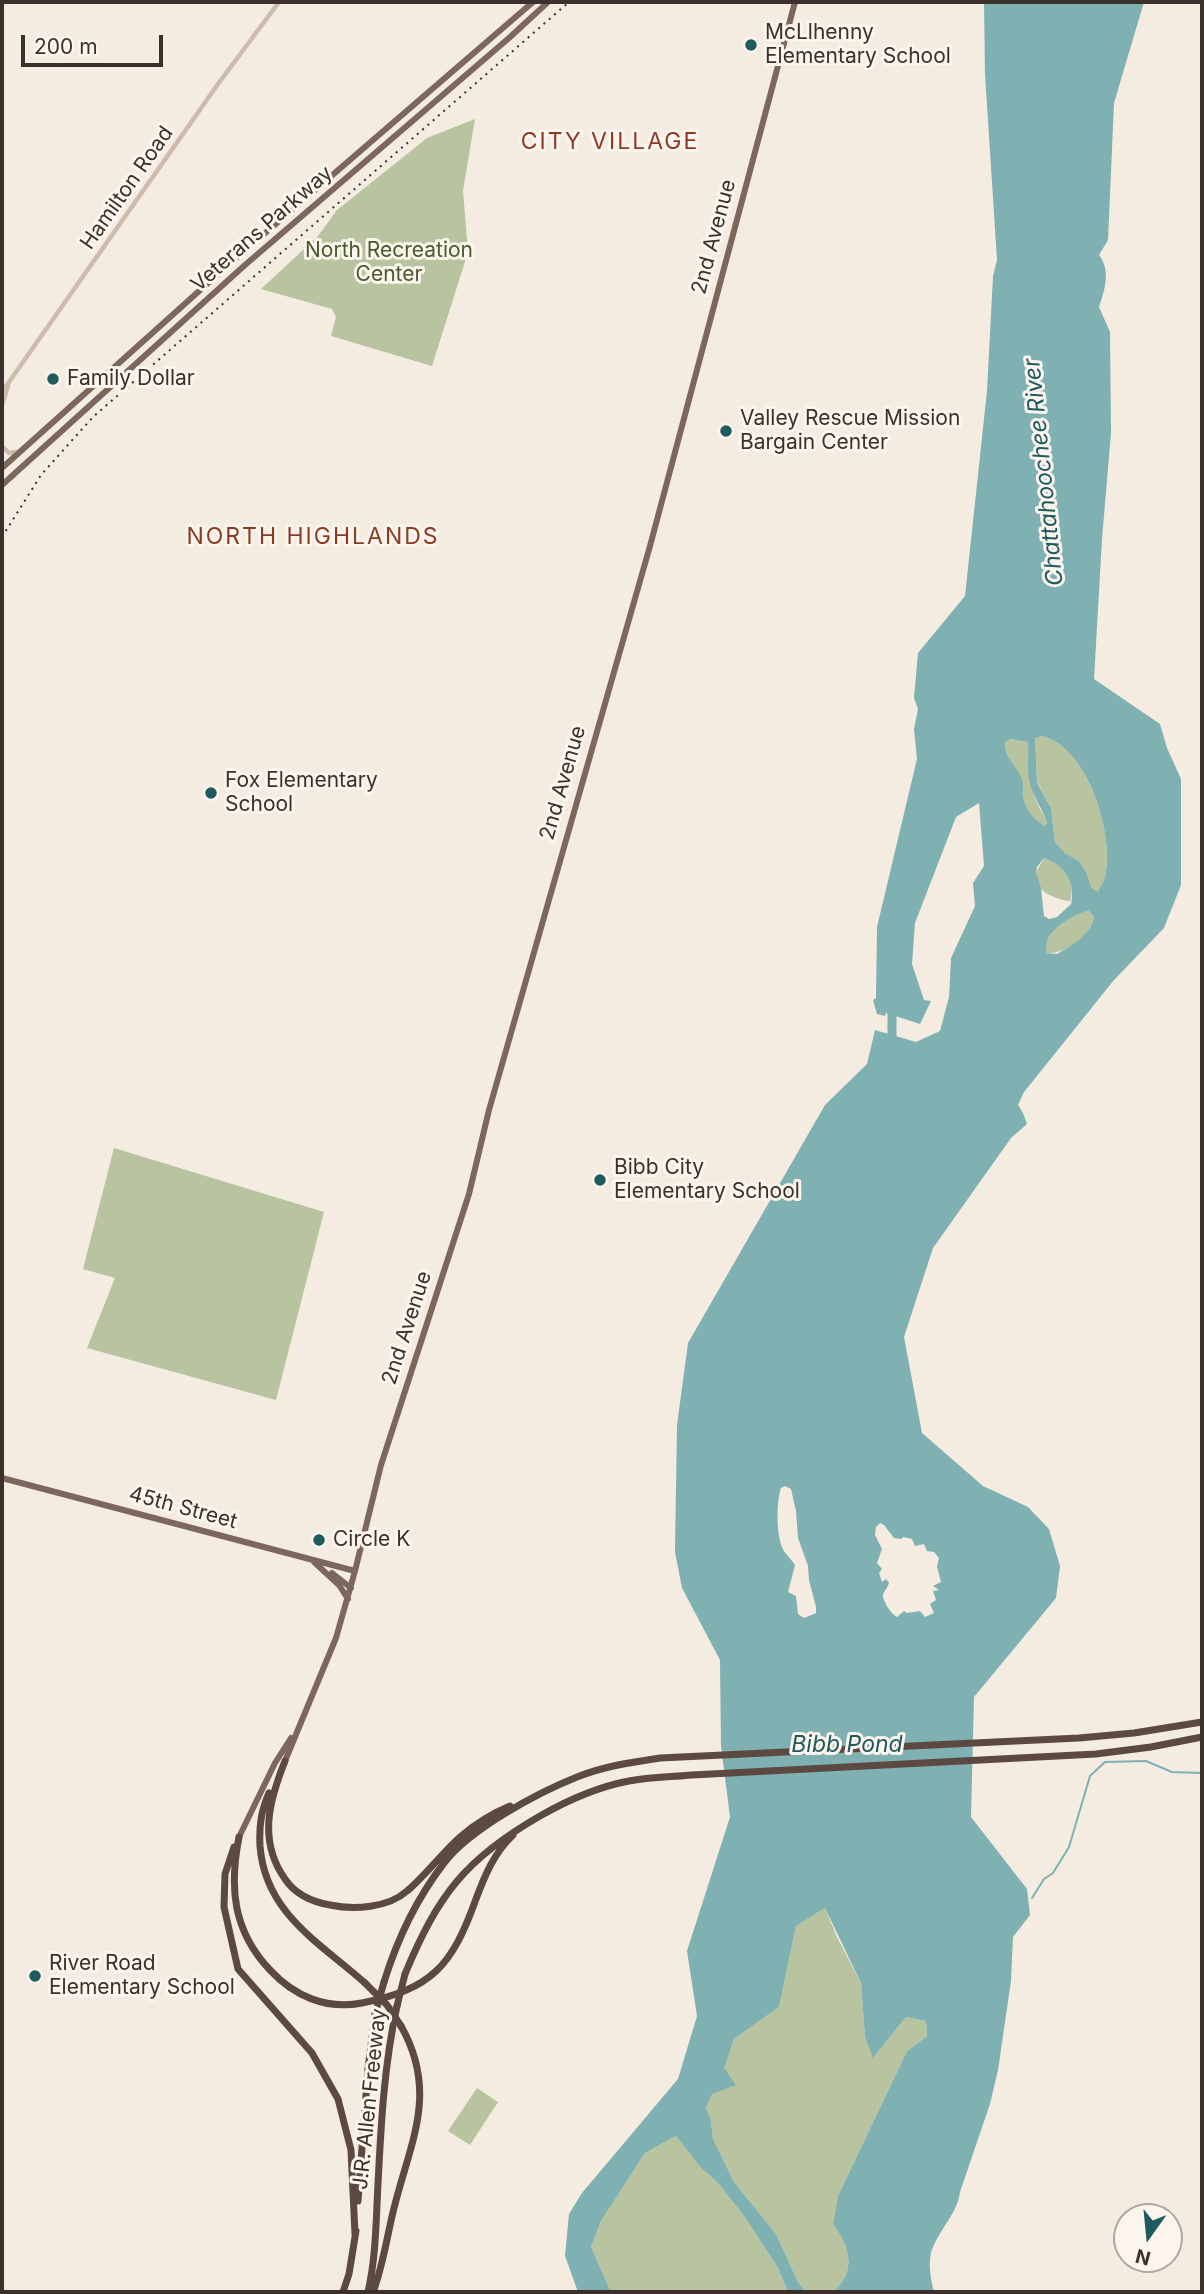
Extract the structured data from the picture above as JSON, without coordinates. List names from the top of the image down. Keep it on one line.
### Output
{"streets":{"highway":["J.R. Allen Freeway"],"main road":["Veterans Parkway","2nd Avenue","45th Street"],"street":["Hamilton Road"]},"crossings":[["2nd Avenue","45th Street"]],"districts":["CITY VILLAGE","NORTH HIGHLANDS"],"water":["Chattahoochee River","Bibb Pond"],"parks":["North Recreation Center"],"places":["McLlhenny Elementary School","Family Dollar","Valley Rescue Mission Bargain Center","Fox Elementary School","Bibb City Elementary School","Circle K","River Road Elementary School"],"scale_bar":"200 m","north":"bottom"}
